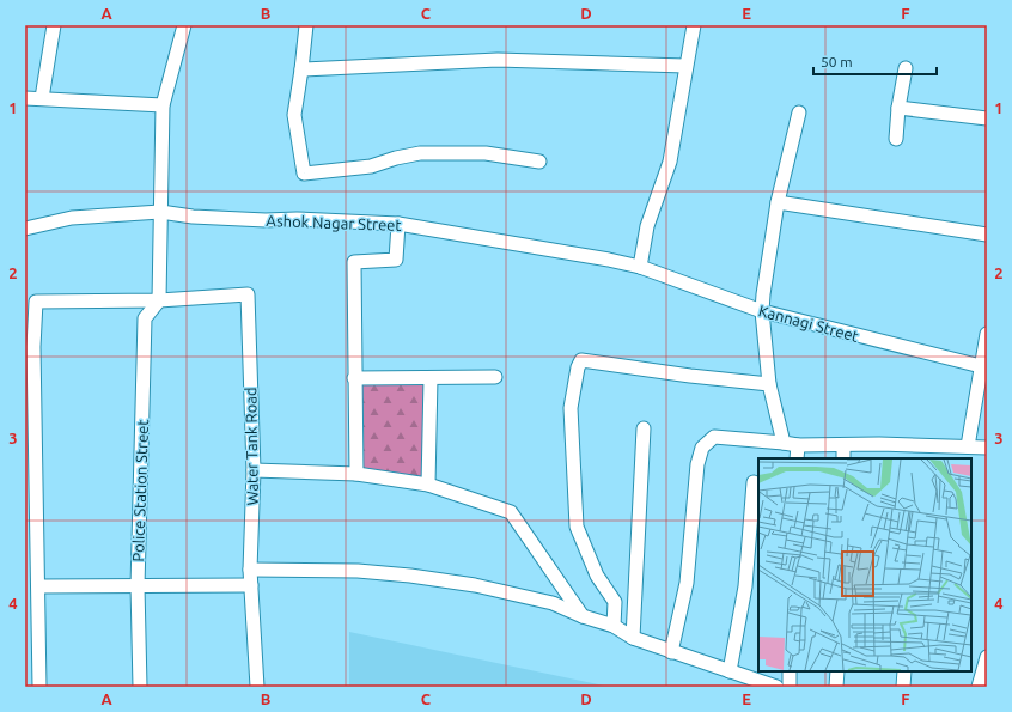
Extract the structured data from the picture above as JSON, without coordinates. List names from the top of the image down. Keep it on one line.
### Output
{"streets":{"street":["Ashok Nagar Street","Kannagi Street","Water Tank Road","Police Station Street"]},"crossings":[["Ashok Nagar Street","Kannagi Street"],["Water Tank Road","Police Station Street"]],"scale_bar":"50 m","grid":{"columns":["A","B","C","D","E","F"],"rows":["1","2","3","4"]}}
